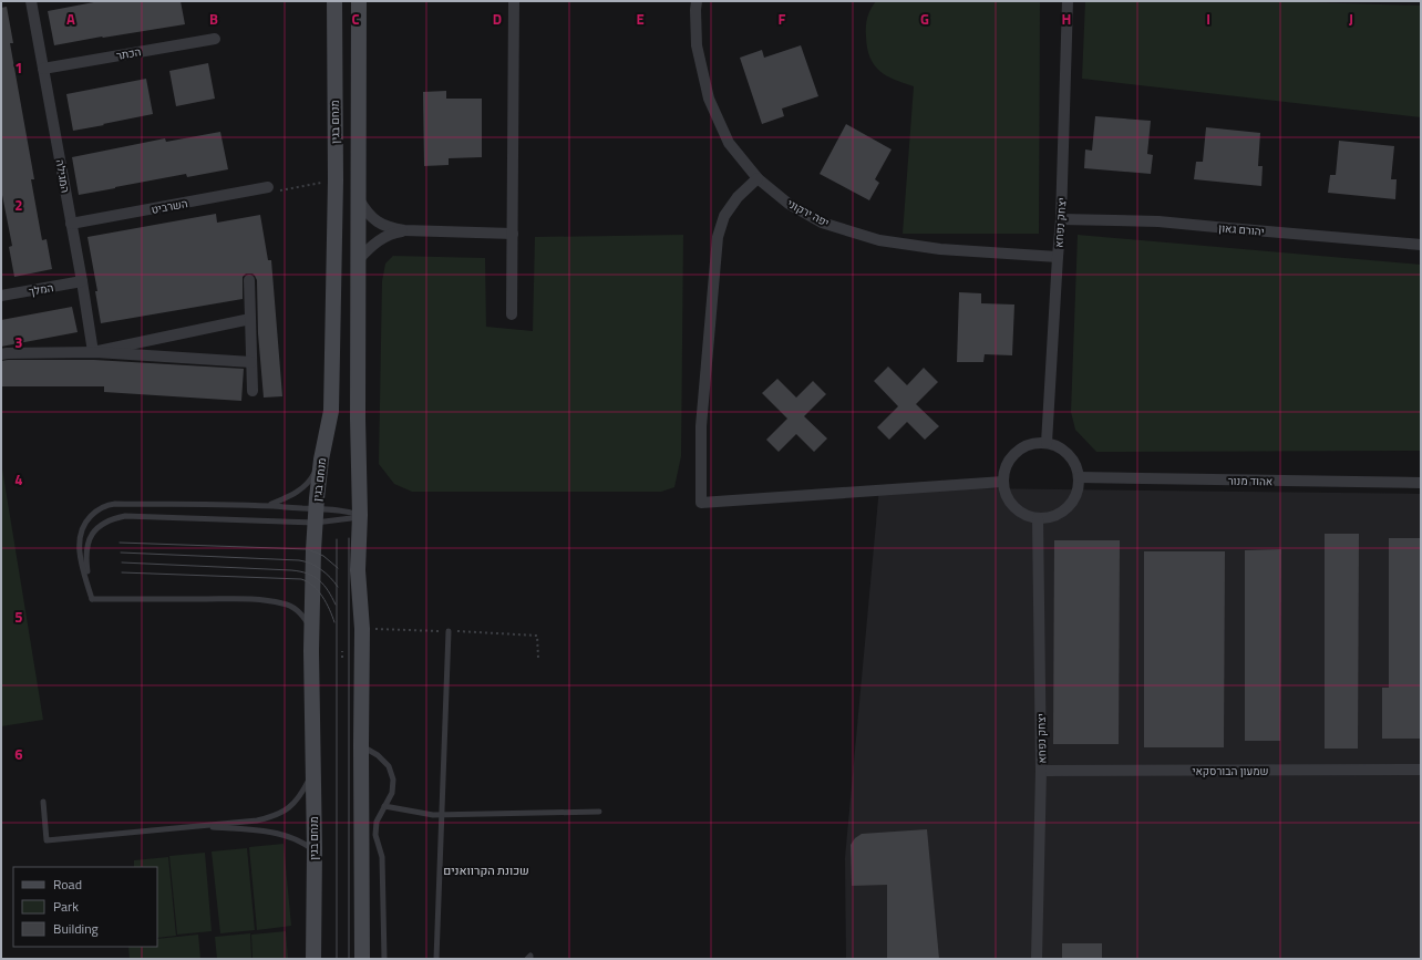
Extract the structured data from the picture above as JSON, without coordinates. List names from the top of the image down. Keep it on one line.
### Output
{"streets":{"street":["הכתר","מנחם בגין","המגילה","השרביט","יפה ירקוני","יצחק נפחא","יהורם גאון","המלך","אהוד מנור","שמעון הבורסקאי"]},"crossings":[["הכתר","המגילה"],["המגילה","השרביט"],["המגילה","המלך"],["יפה ירקוני","יצחק נפחא"],["יצחק נפחא","יהורם גאון"],["יצחק נפחא","אהוד מנור"],["יצחק נפחא","שמעון הבורסקאי"]],"districts":["שכונת הקרוואנים"],"legend":["Road","Park","Building"],"grid":{"columns":["A","B","C","D","E","F","G","H","I","J"],"rows":["1","2","3","4","5","6"]}}
